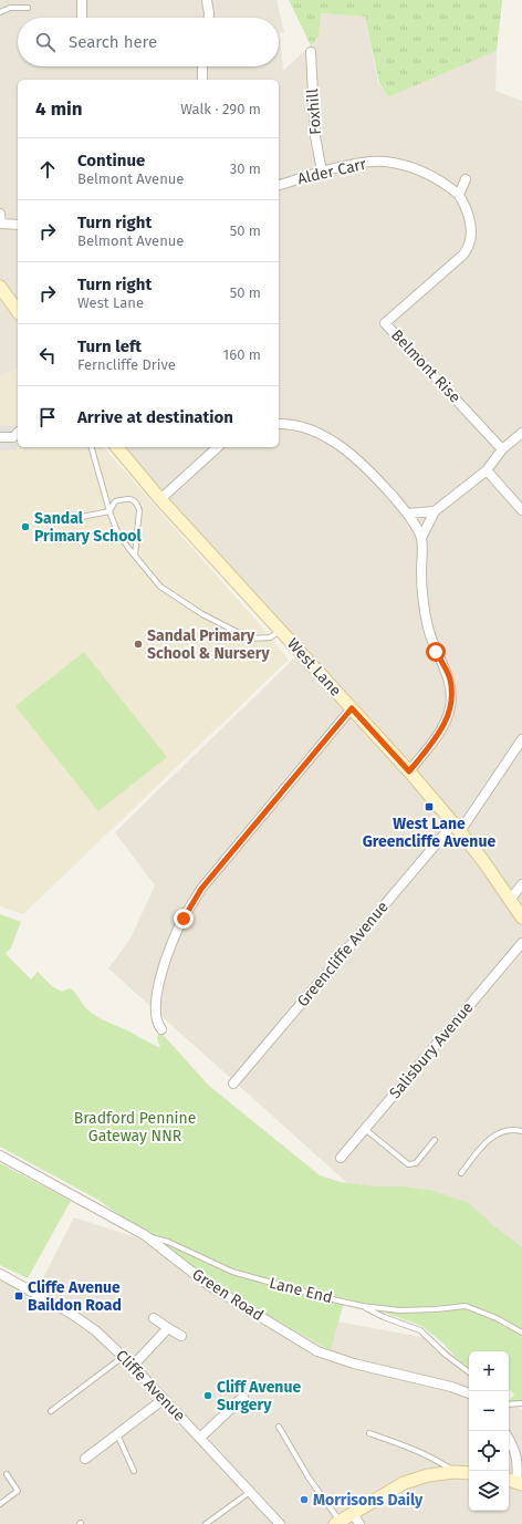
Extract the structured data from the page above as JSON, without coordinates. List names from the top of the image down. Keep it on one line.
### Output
{"streets":{"street":["Foxhill","Alder Carr","Belmont Rise","West Lane","Greencliffe Avenue","Salisbury Avenue","Green Road","Cliffe Avenue"],"lane":["Lane End"]},"crossings":[["Foxhill","Alder Carr"],["Alder Carr","Belmont Rise"],["West Lane","Greencliffe Avenue"],["Lane End","Green Road"]],"parks":["Bradford Pennine Gateway NNR"],"places":{"other":["Sandal Primary School","Sandal Primary School & Nursery","Cliff Avenue Surgery","Morrisons Daily"],"transit":["West Lane Greencliffe Avenue","Cliffe Avenue Baildon Road"]},"page":{"search":"Search here","heading":["4 min","Walk · 290 m"],"list":[["Continue","Belmont Avenue","30 m"],["Turn right","Belmont Avenue","50 m"],["Turn right","West Lane","50 m"],["Turn left","Ferncliffe Drive","160 m"],"Arrive at destination"],"map_buttons":["+","−"]}}
